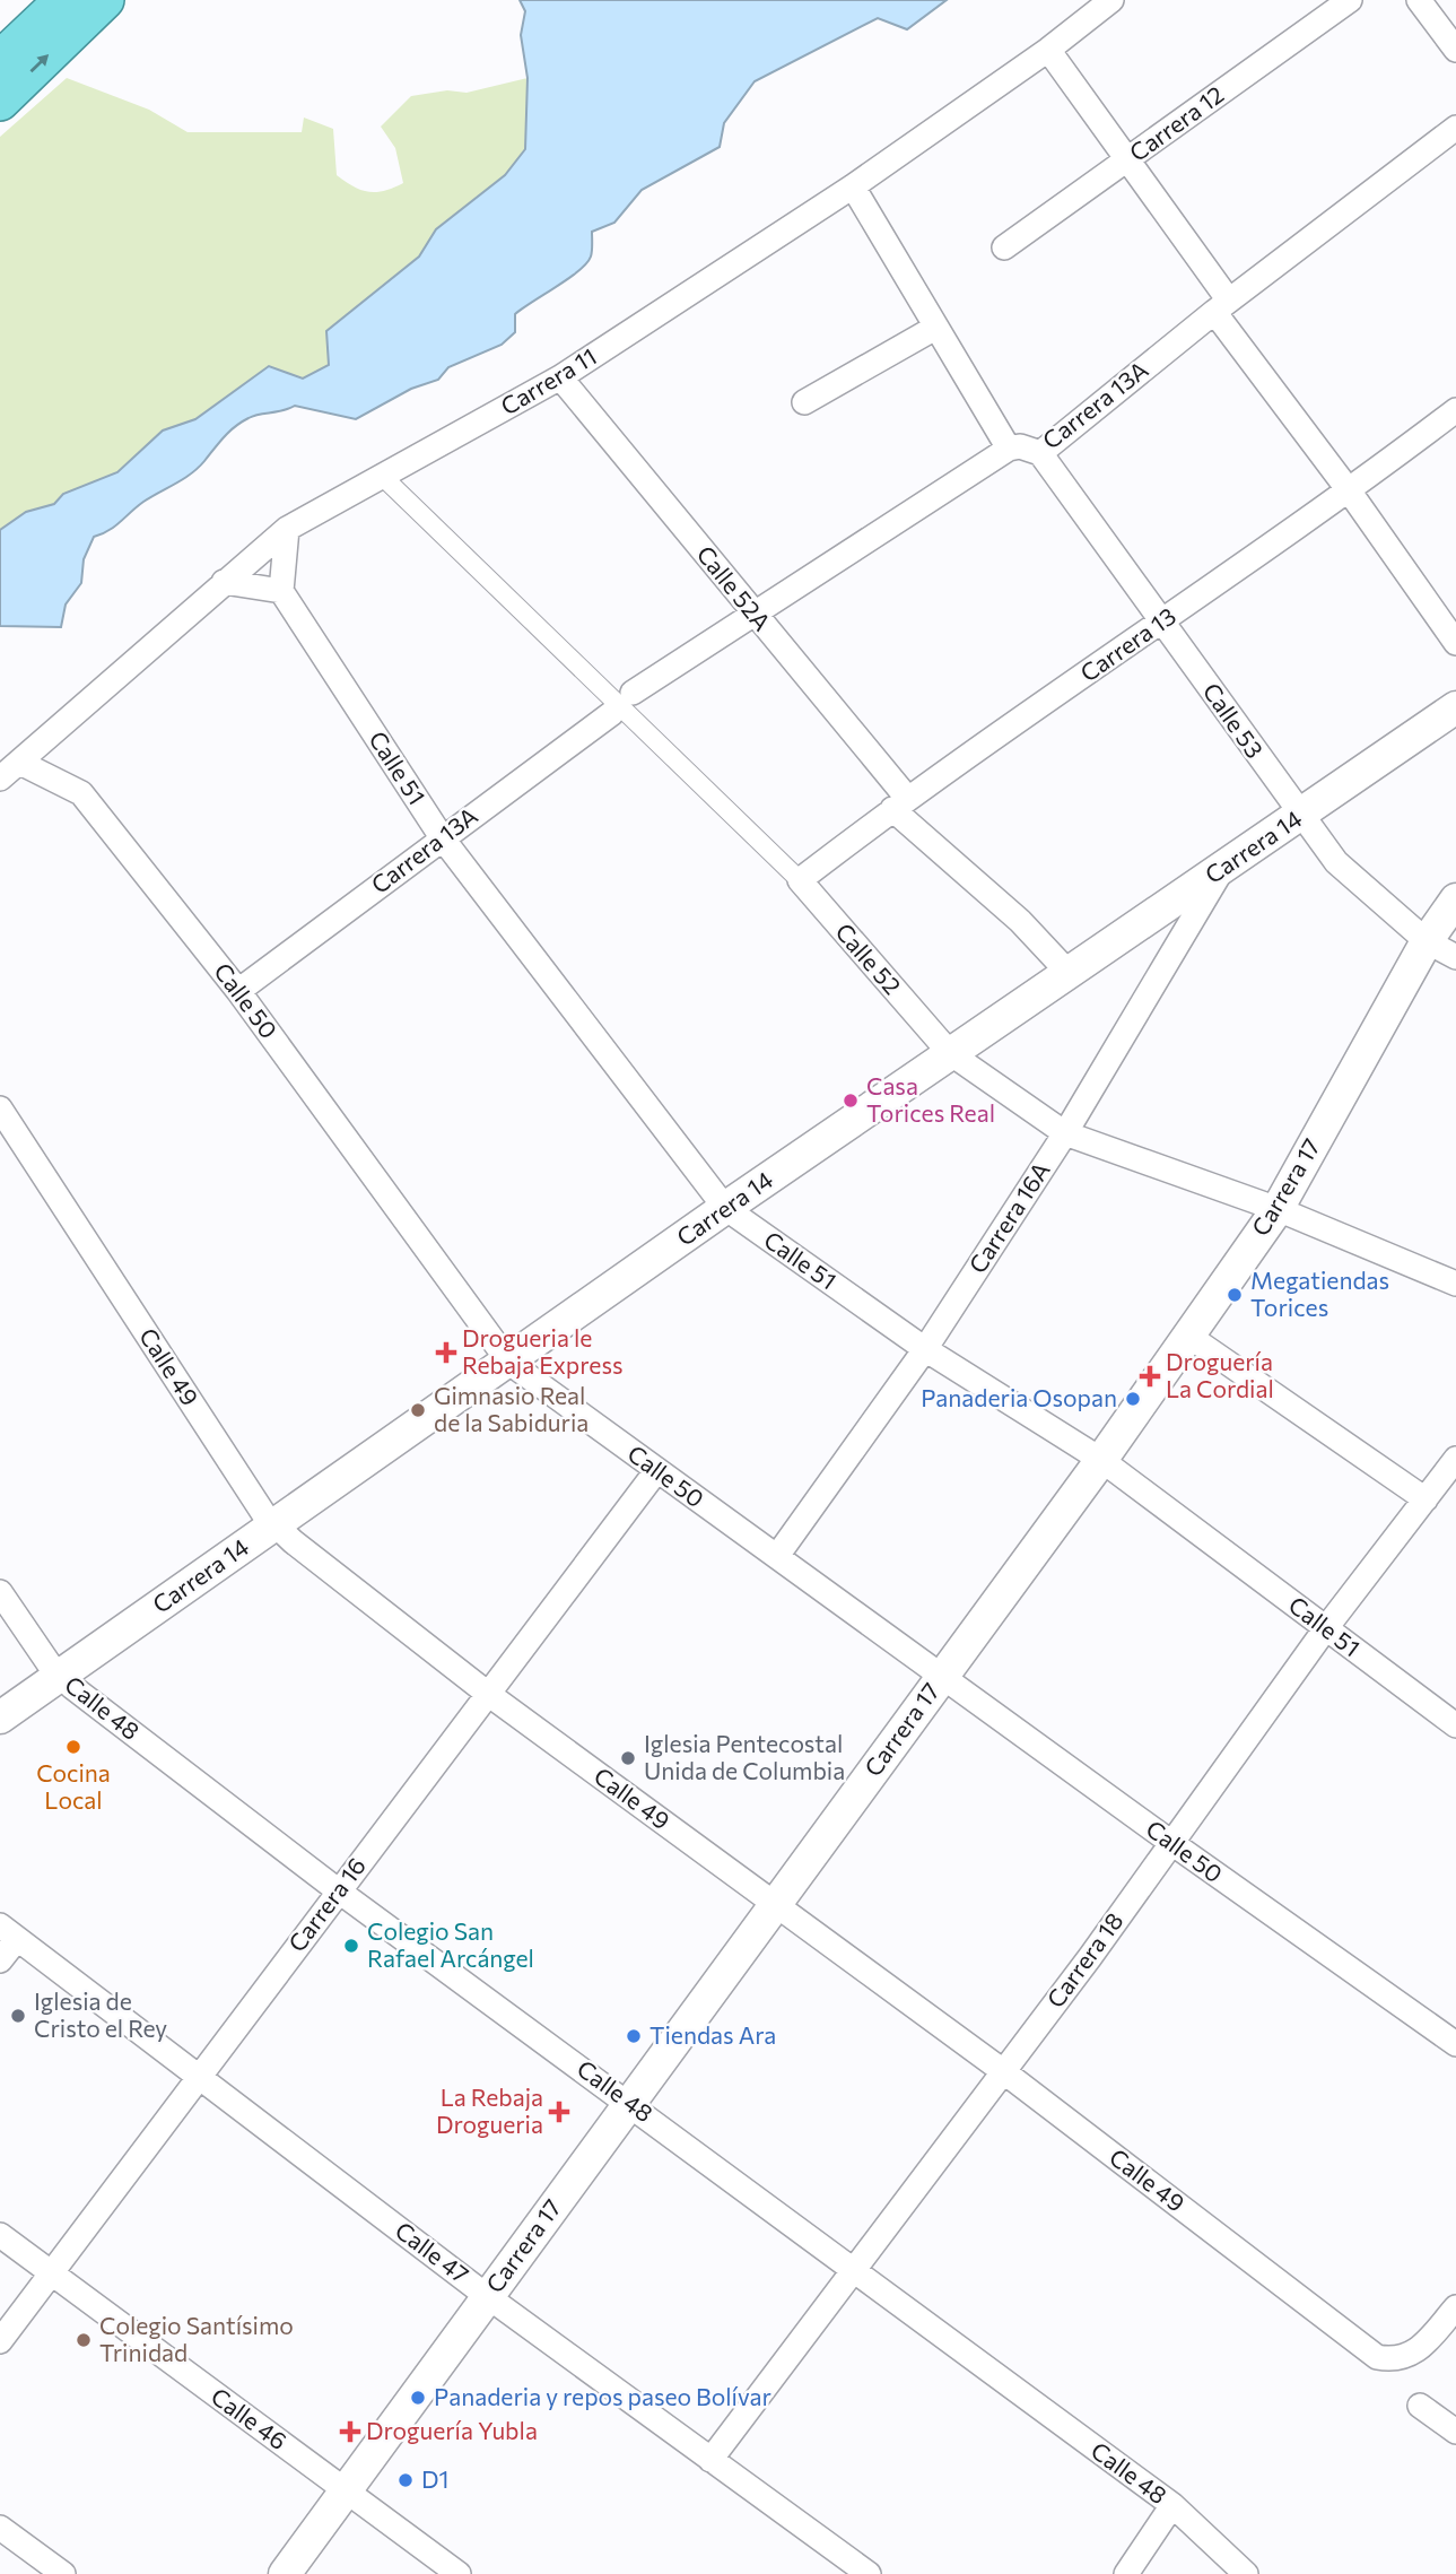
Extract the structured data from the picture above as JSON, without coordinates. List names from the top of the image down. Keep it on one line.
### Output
{"streets":{"main road":["Carrera 14","Carrera 17"],"street":["Carrera 12","Carrera 11","Carrera 13A","Calle 52A","Carrera 13","Calle 53","Calle 51","Calle 52","Calle 50","Carrera 16A","Calle 49","Calle 48","Carrera 16","Carrera 18","Calle 47","Calle 46"]},"crossings":[["Carrera 11","Calle 52A"],["Carrera 11","Calle 52"],["Carrera 11","Calle 50"],["Carrera 13A","Calle 52A"],["Carrera 13A","Calle 53"],["Carrera 13A","Calle 51"],["Carrera 13A","Calle 50"],["Calle 52A","Carrera 13"],["Calle 52A","Carrera 14"],["Carrera 13","Calle 53"],["Carrera 13","Calle 52"],["Calle 53","Carrera 14"],["Calle 53","Carrera 17"],["Calle 51","Carrera 14"],["Calle 51","Carrera 17"],["Calle 51","Carrera 16A"],["Calle 51","Carrera 18"],["Carrera 14","Calle 52"],["Carrera 14","Calle 50"],["Carrera 14","Carrera 16A"],["Carrera 14","Calle 49"],["Carrera 14","Calle 48"],["Calle 52","Carrera 17"],["Calle 52","Carrera 16A"],["Calle 50","Carrera 17"],["Calle 50","Carrera 16A"],["Calle 50","Carrera 16"],["Calle 50","Carrera 18"],["Carrera 17","Calle 49"],["Carrera 17","Calle 48"],["Carrera 17","Calle 47"],["Carrera 17","Calle 46"],["Calle 49","Carrera 16"],["Calle 49","Carrera 18"],["Calle 48","Carrera 16"],["Calle 48","Carrera 18"],["Carrera 16","Calle 47"],["Carrera 16","Calle 46"],["Carrera 18","Calle 47"]],"places":{"other":["Casa Torices Real","Megatiendas Torices","Panaderia Osopan","Gimnasio Real de la Sabiduria","Cocina Local","Iglesia Pentecostal Unida de Columbia","Colegio San Rafael Arcángel","Iglesia de Cristo el Rey","Tiendas Ara","Colegio Santísimo Trinidad","Panaderia y repos paseo Bolívar","D1"],"health":["Drogueria le Rebaja Express","Droguería La Cordial","La Rebaja Drogueria","Droguería Yubla"]}}
